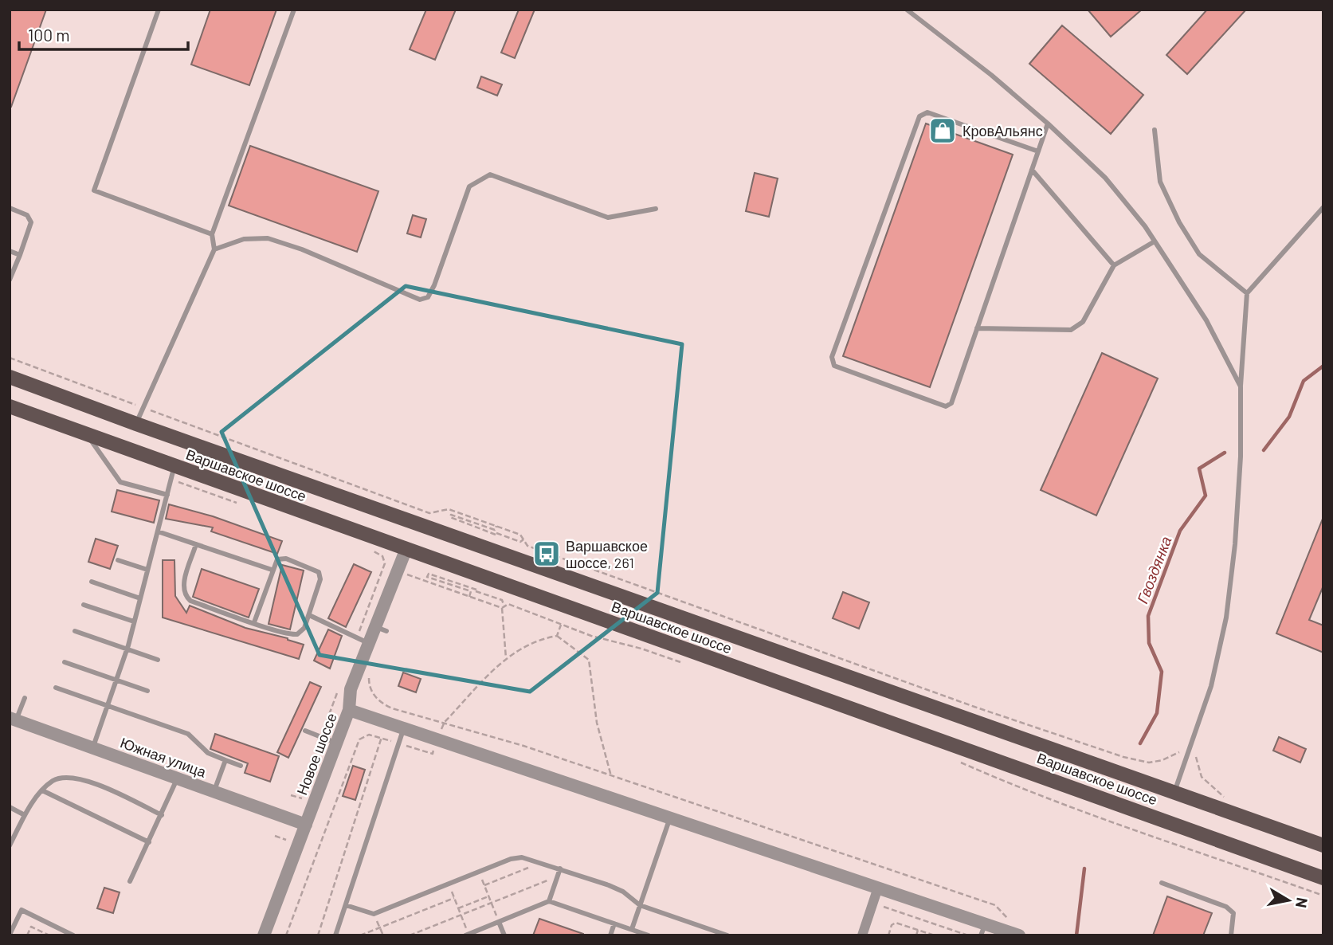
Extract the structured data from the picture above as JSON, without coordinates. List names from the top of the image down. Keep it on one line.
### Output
{"streets":{"main road":["Варшавское шоссе"],"street":["Новое шоссе","Южная улица"]},"crossings":[["Варшавское шоссе","Новое шоссе"],["Новое шоссе","Южная улица"]],"water":["Гвоздянка"],"places":{"shop":["КровАльянс"],"bus stop":["Варшавское шоссе, 261"]},"scale_bar":"100 m","north":"right"}
